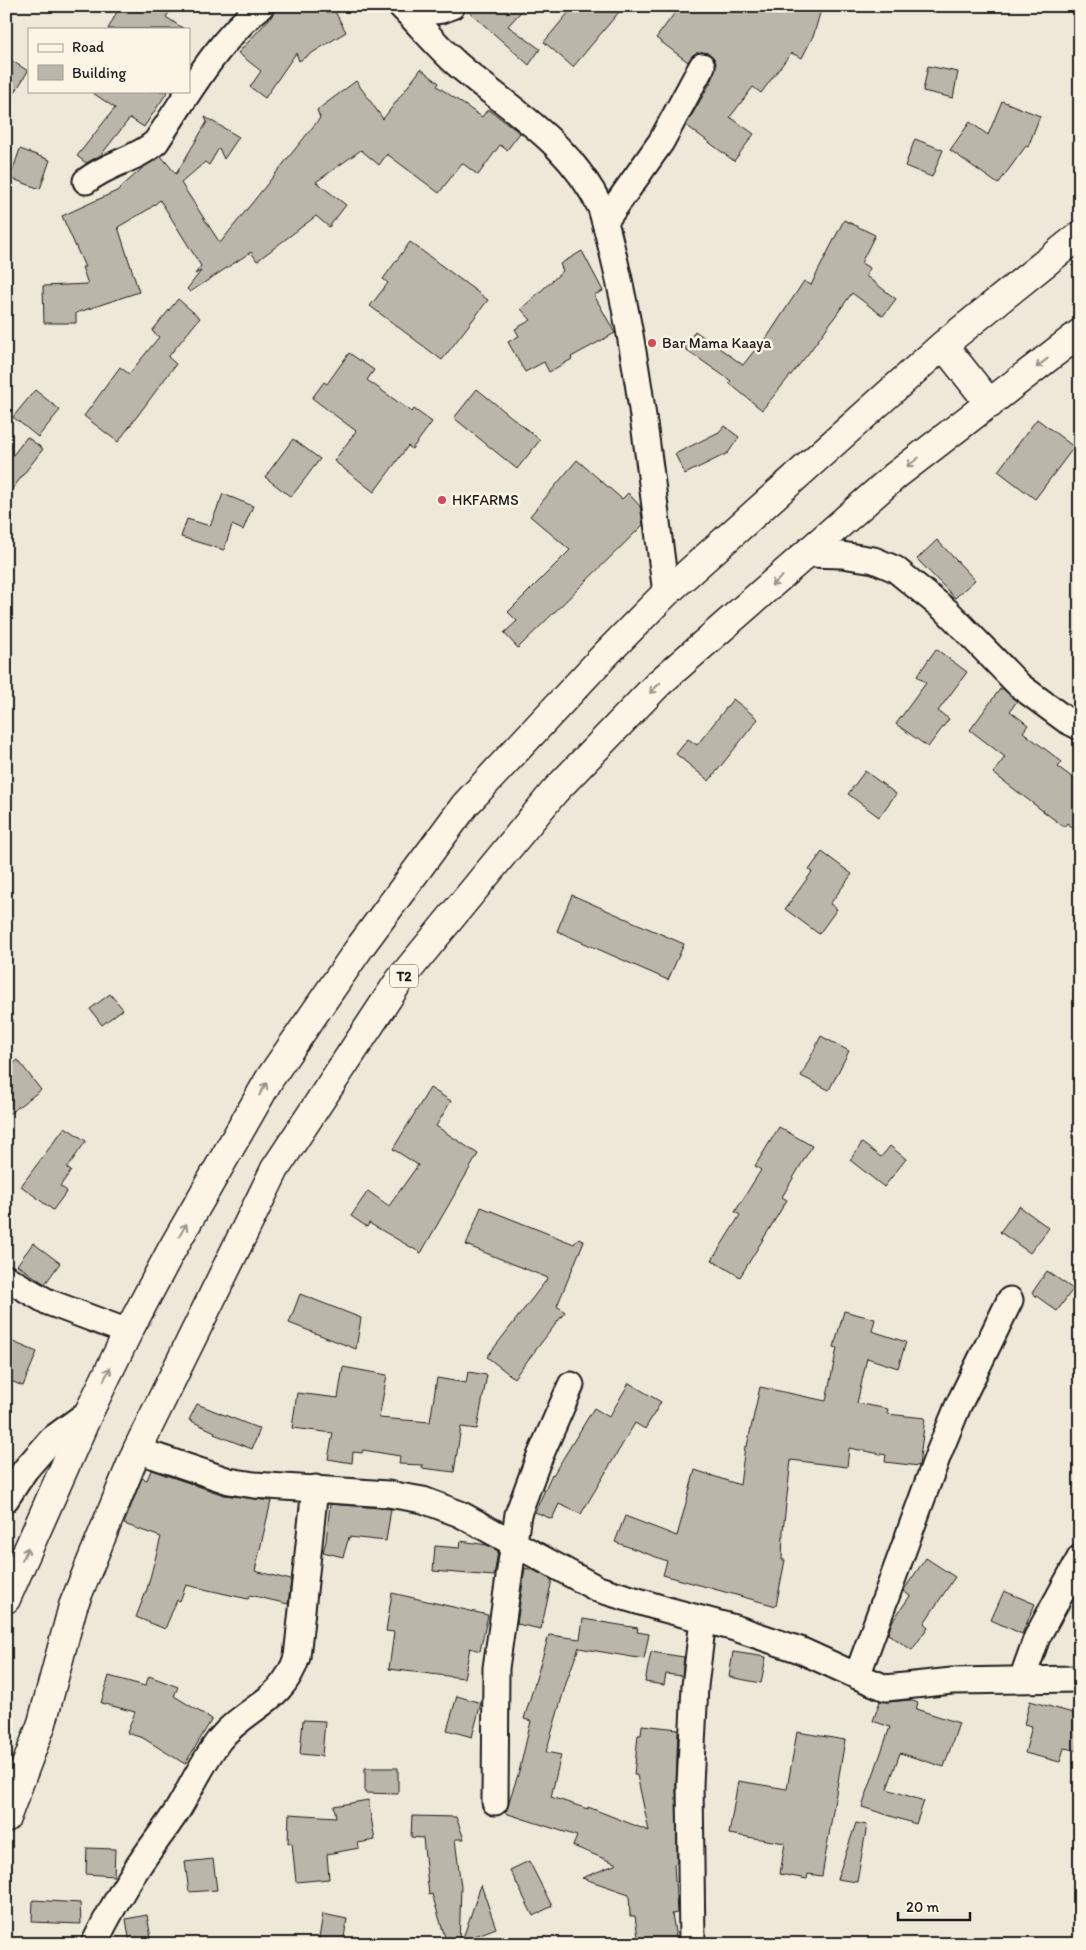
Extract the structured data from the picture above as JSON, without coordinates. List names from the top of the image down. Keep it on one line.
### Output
{"streets":{"highway":["T2"]},"places":["Bar Mama Kaaya","HKFARMS"],"legend":["Road","Building"],"scale_bar":"20 m"}
